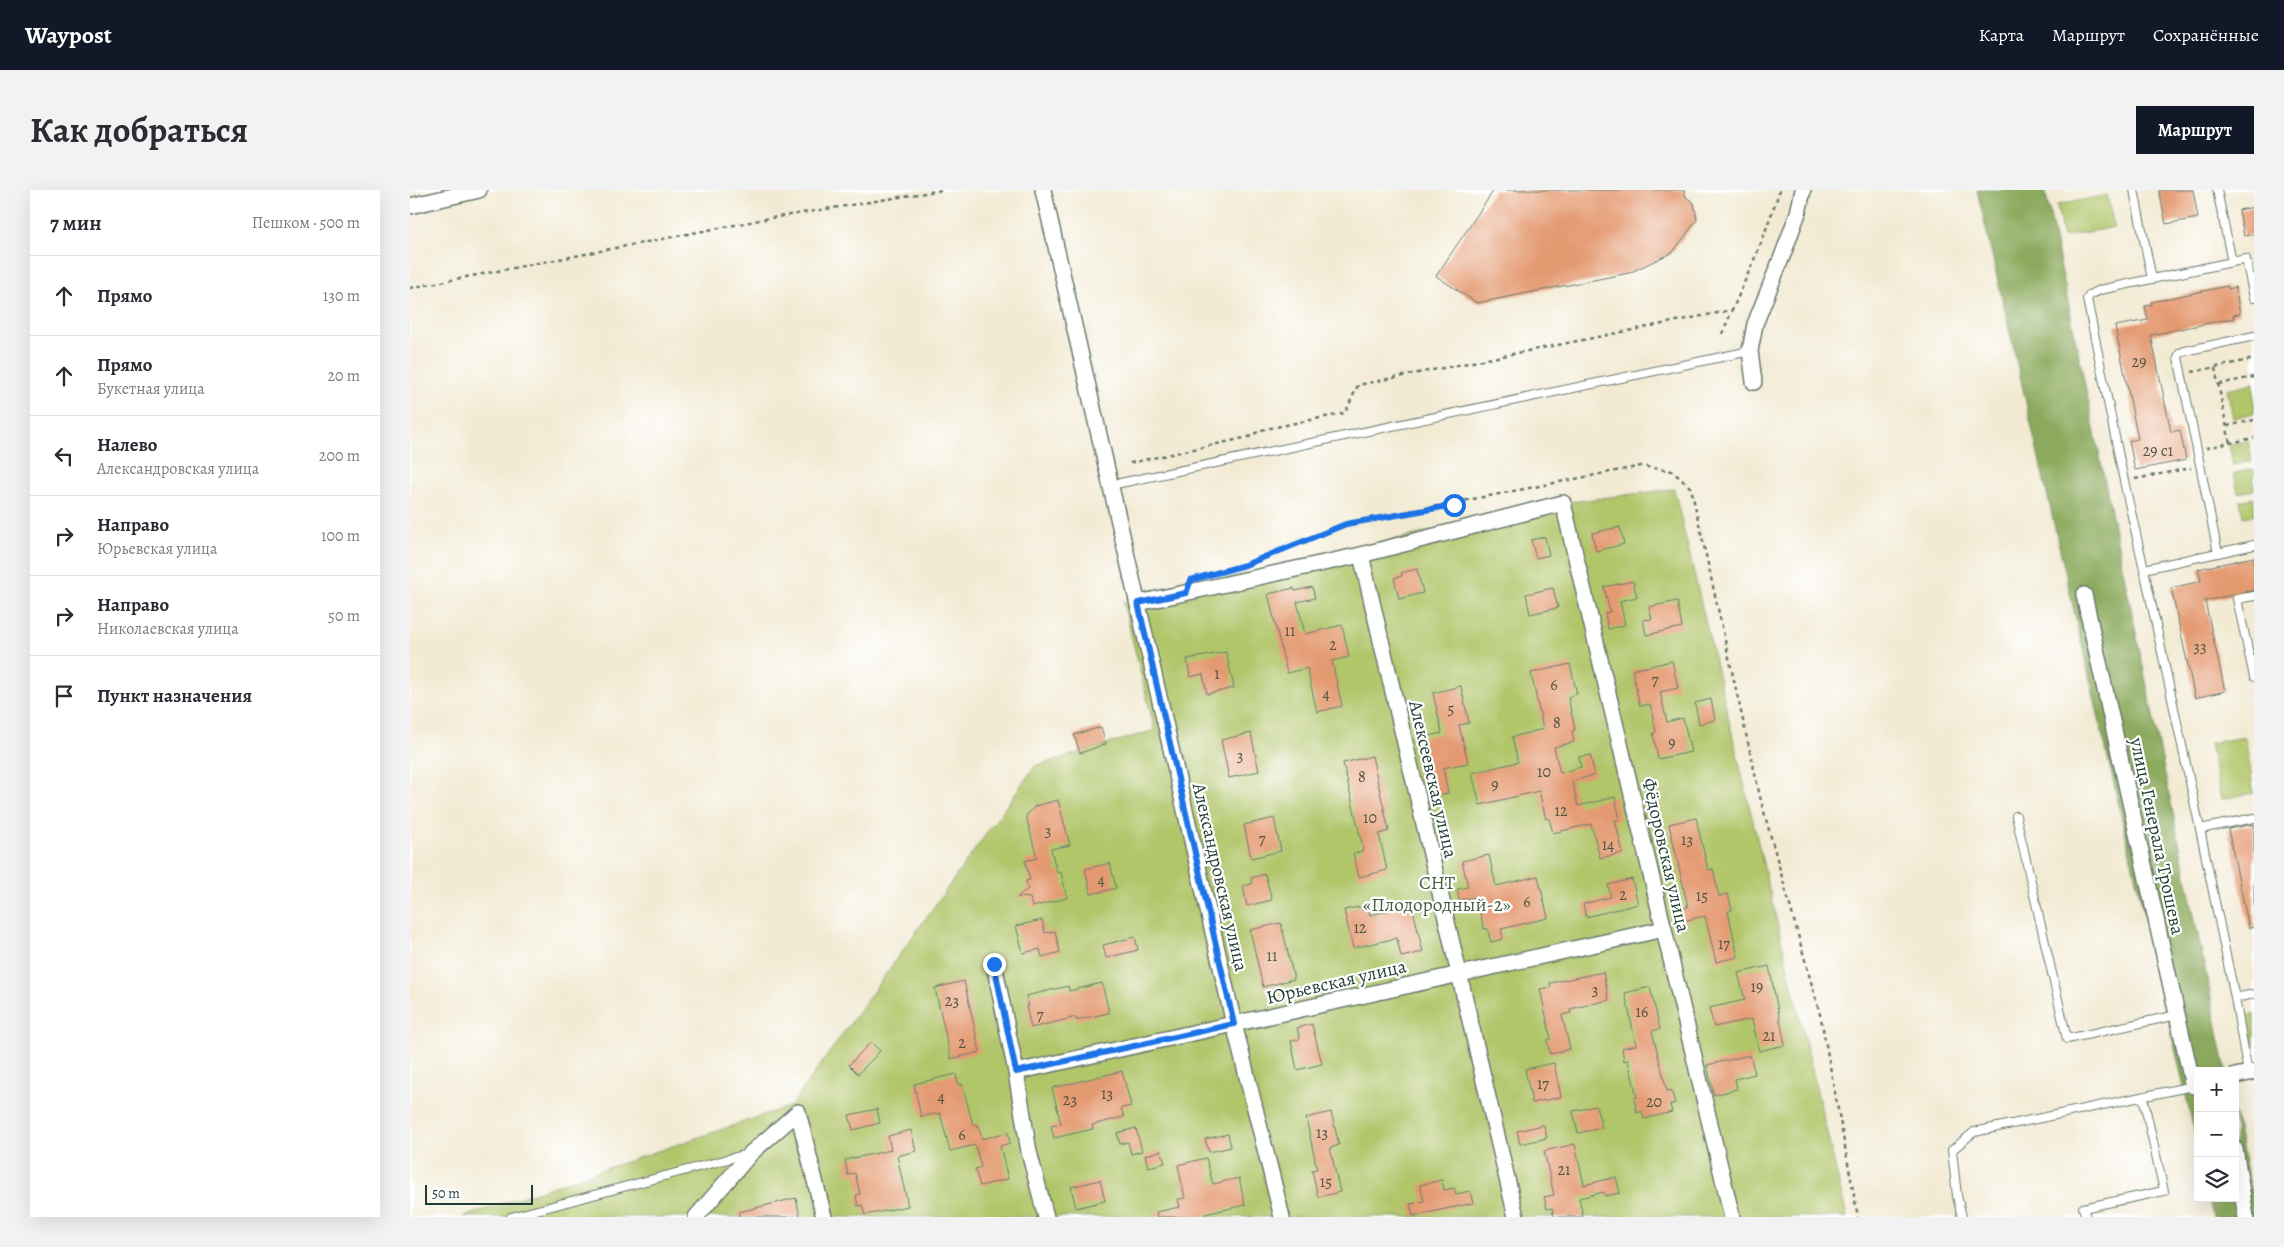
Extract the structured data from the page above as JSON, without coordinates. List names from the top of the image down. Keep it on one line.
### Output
{"streets":{"street":["Алексеевская улица","улица Генерала Трошева","Фёдоровская улица","Александровская улица","Юрьевская улица"]},"crossings":[["Алексеевская улица","Фёдоровская улица"],["Алексеевская улица","Юрьевская улица"],["Фёдоровская улица","Юрьевская улица"],["Александровская улица","Юрьевская улица"]],"parks":["СНТ «Плодородный-2»"],"house_numbers":["29","29 с1","11","2","33","1","7","6","4","5","8","9","3","10","8","9","12","10","3","7","13","14","4","2","15","6","12","17","11","19","3","23","16","7","21","2","17","13","4","23","20","13","6","21","15"],"scale_bar":"50 m","page":{"header":"Waypost","nav":["Карта","Маршрут","Сохранённые"],"title":"Как добраться","buttons":"Маршрут","heading":["7 мин","Пешком · 500 m"],"list":[["Прямо","130 m"],["Прямо","Букетная улица","20 m"],["Налево","Александровская улица","200 m"],["Направо","Юрьевская улица","100 m"],["Направо","Николаевская улица","50 m"],"Пункт назначения"],"map_buttons":["+","−"],"scale":"50 m"}}
